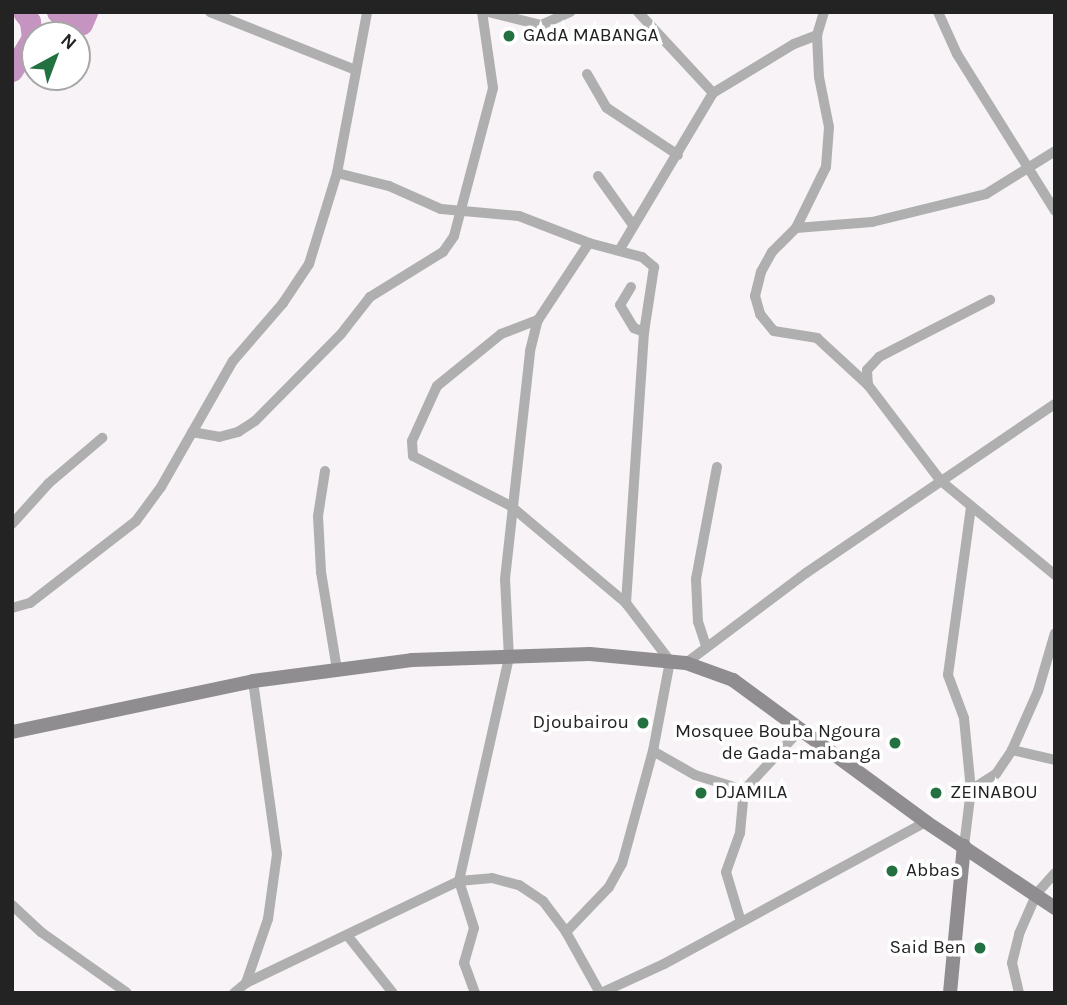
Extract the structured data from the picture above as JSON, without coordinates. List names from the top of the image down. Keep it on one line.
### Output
{"places":["GAdA MABANGA","Djoubairou","Mosquee Bouba Ngoura de Gada-mabanga","DJAMILA","ZEINABOU","Abbas","Said Ben"],"north":"top right"}
